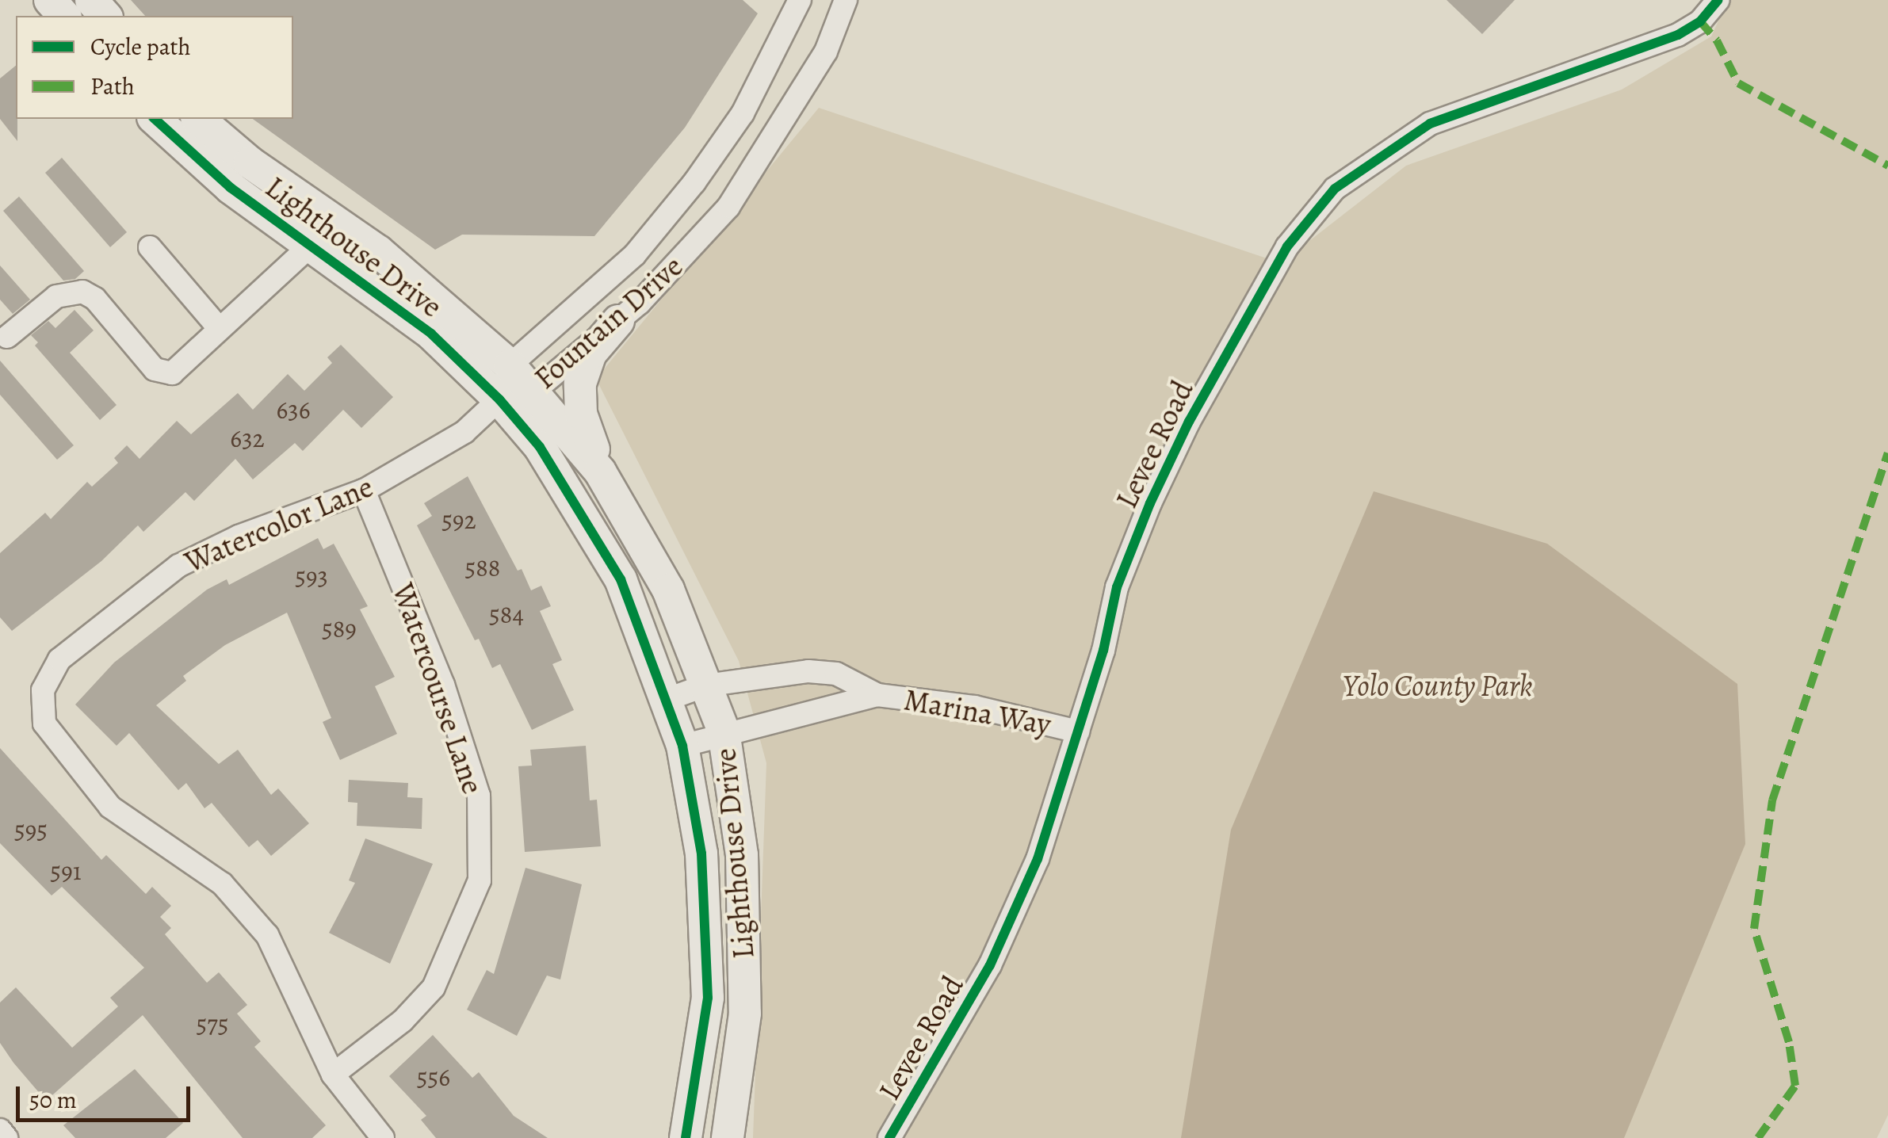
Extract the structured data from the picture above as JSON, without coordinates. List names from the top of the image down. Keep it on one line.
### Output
{"streets":{"street":["Lighthouse Drive","Fountain Drive","Levee Road","Watercolor Lane","Watercourse Lane","Marina Way"]},"crossings":[["Lighthouse Drive","Fountain Drive"],["Lighthouse Drive","Watercolor Lane"],["Lighthouse Drive","Marina Way"],["Fountain Drive","Watercolor Lane"],["Levee Road","Marina Way"],["Watercolor Lane","Watercourse Lane"]],"parks":["Yolo County Park"],"house_numbers":["636","632","592","588","593","584","589","595","591","575","556"],"legend":["Cycle path","Path"],"scale_bar":"50 m"}
